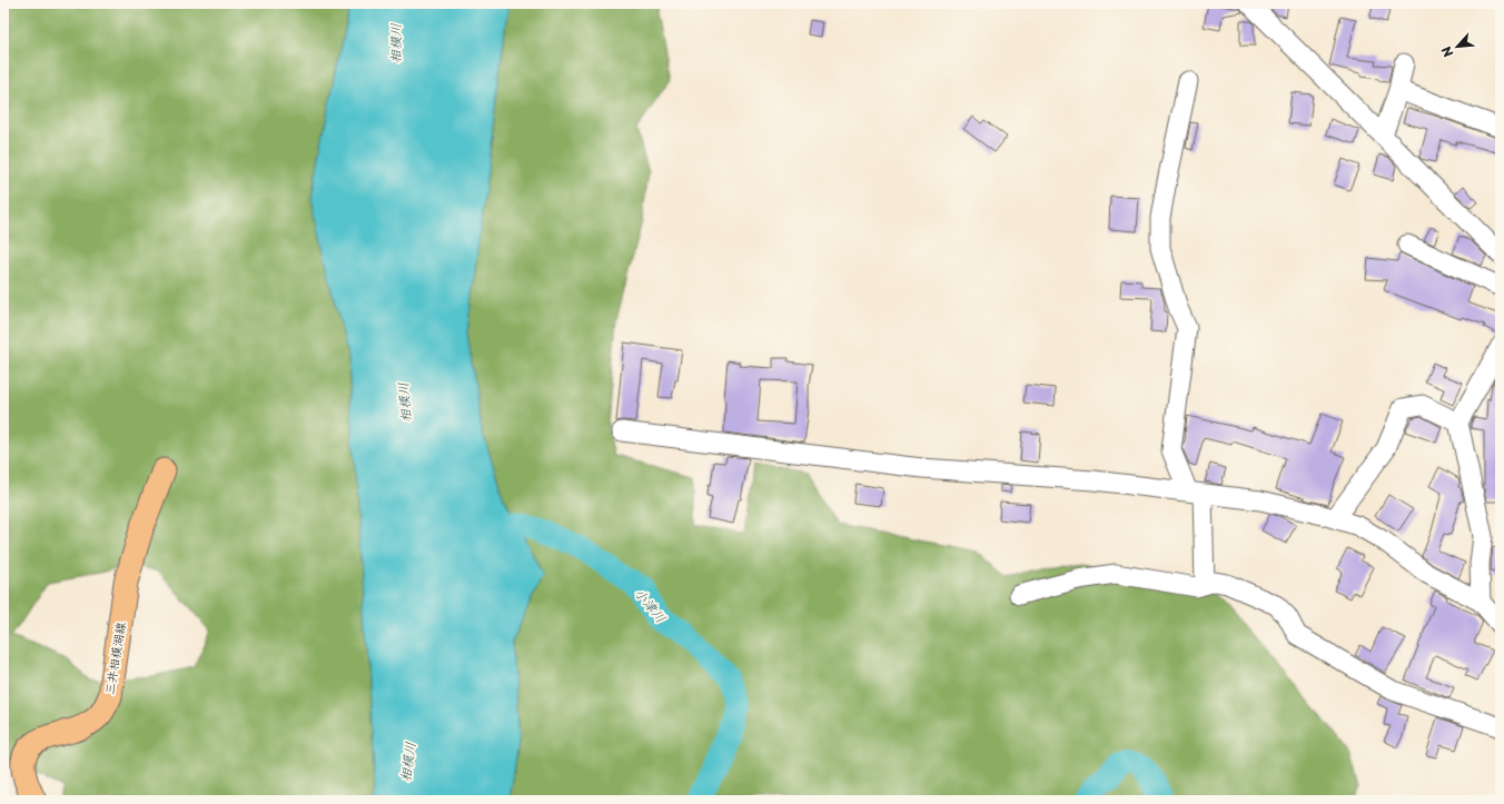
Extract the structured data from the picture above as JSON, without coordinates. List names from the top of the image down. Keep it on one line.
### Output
{"streets":{"main road":["三井相模湖線"]},"water":["相模川","小津川"],"north":"bottom left"}
